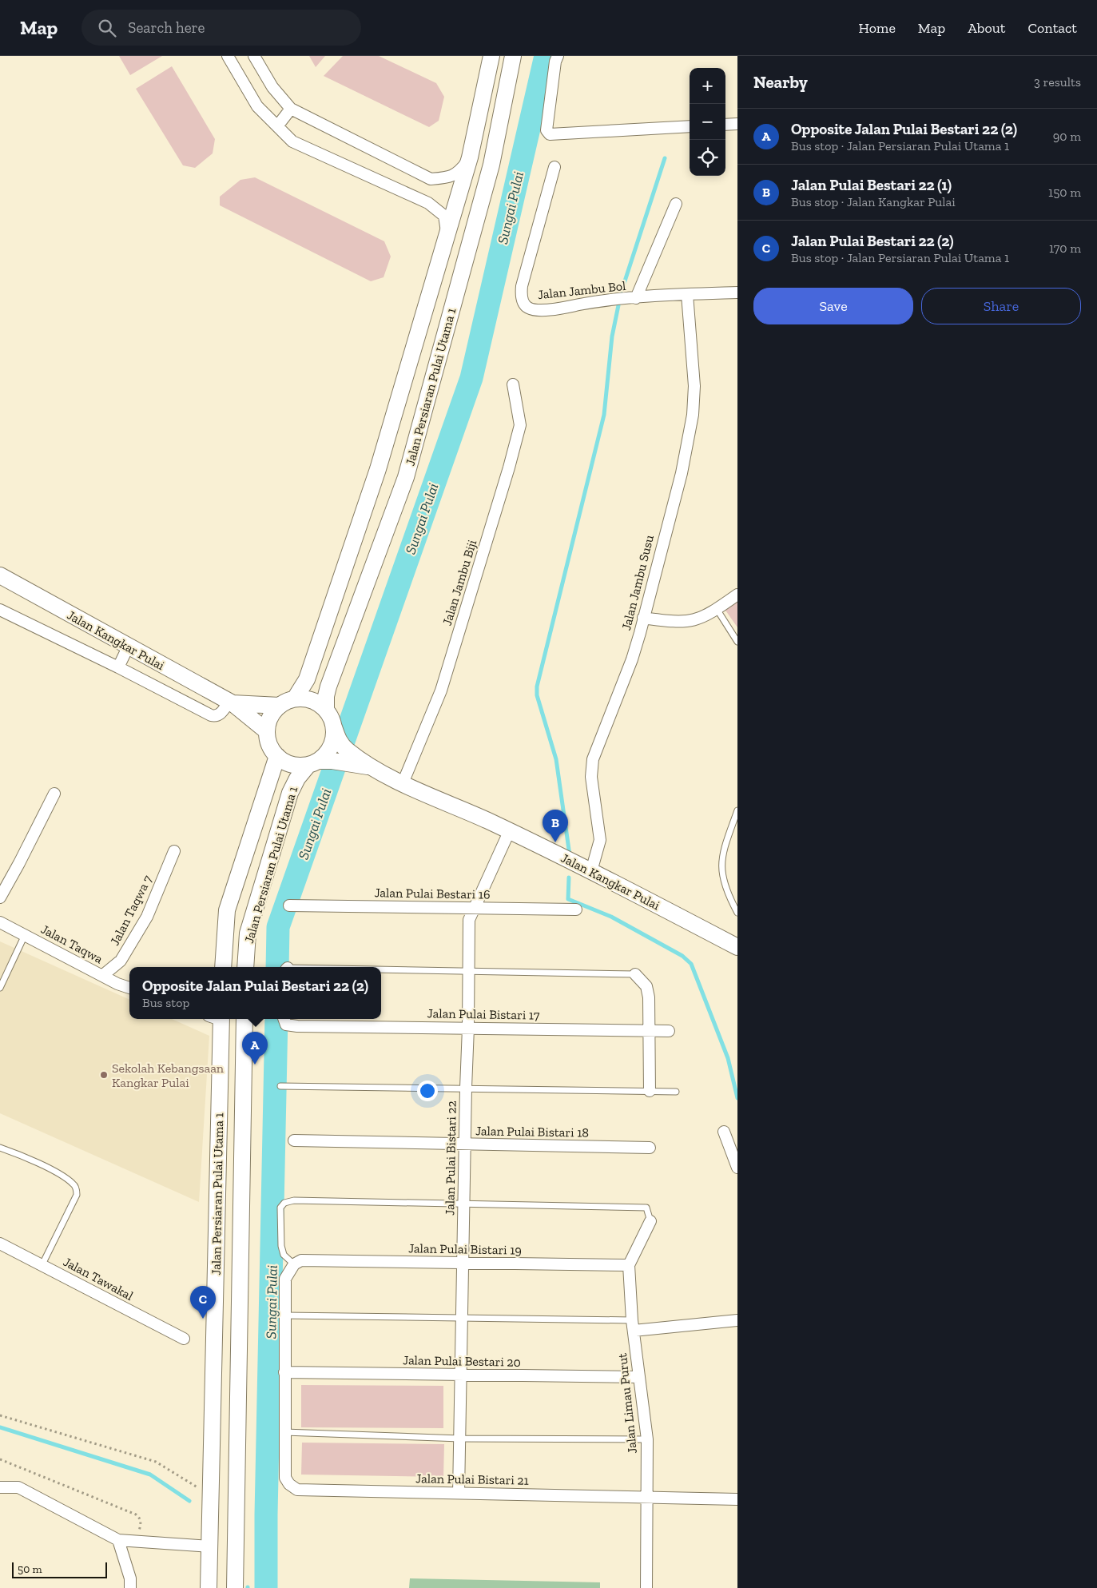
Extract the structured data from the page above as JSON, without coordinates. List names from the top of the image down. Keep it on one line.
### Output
{"streets":{"main road":["Jalan Persiaran Pulai Utama 1","Jalan Kangkar Pulai"],"street":["Jalan Jambu Bol","Jalan Jambu Biji","Jalan Jambu Susu","Jalan Pulai Bestari 16","Jalan Taqwa 7","Jalan Taqwa","Jalan Pulai Bistari 17","Jalan Pulai Bistari 18","Jalan Pulai Bistari 22","Jalan Pulai Bistari 19","Jalan Tawakal","Jalan Pulai Bestari 20","Jalan Limau Purut","Jalan Pulai Bistari 21"]},"crossings":[["Jalan Jambu Bol","Jalan Jambu Susu"],["Jalan Persiaran Pulai Utama 1","Jalan Kangkar Pulai"],["Jalan Jambu Biji","Jalan Kangkar Pulai"],["Jalan Jambu Susu","Jalan Kangkar Pulai"],["Jalan Kangkar Pulai","Jalan Pulai Bistari 22"],["Jalan Pulai Bestari 16","Jalan Pulai Bistari 22"],["Jalan Taqwa 7","Jalan Taqwa"],["Jalan Pulai Bistari 17","Jalan Pulai Bistari 22"],["Jalan Pulai Bistari 18","Jalan Pulai Bistari 22"],["Jalan Pulai Bistari 22","Jalan Pulai Bistari 19"],["Jalan Pulai Bistari 22","Jalan Pulai Bestari 20"],["Jalan Pulai Bistari 22","Jalan Pulai Bistari 21"],["Jalan Pulai Bistari 19","Jalan Limau Purut"],["Jalan Pulai Bestari 20","Jalan Limau Purut"],["Jalan Limau Purut","Jalan Pulai Bistari 21"]],"water":["Sungai Pulai"],"places":["Sekolah Kebangsaan Kangkar Pulai"],"scale_bar":"50 m","page":{"header":"Map","search":"Search here","nav":["Home","Map","About","Contact"],"heading":["Nearby","3 results"],"map_buttons":["+","−"],"list":[{"mark":"A","name":"Opposite Jalan Pulai Bestari 22 (2)","note":"Bus stop · Jalan Persiaran Pulai Utama 1","value":"90 m"},{"mark":"B","name":"Jalan Pulai Bestari 22 (1)","note":"Bus stop · Jalan Kangkar Pulai","value":"150 m"},{"mark":"C","name":"Jalan Pulai Bestari 22 (2)","note":"Bus stop · Jalan Persiaran Pulai Utama 1","value":"170 m"}],"buttons":["Save","Share"],"pins":["B","A","C"],"popup":["Opposite Jalan Pulai Bestari 22 (2)","Bus stop"],"scale":"50 m"}}
